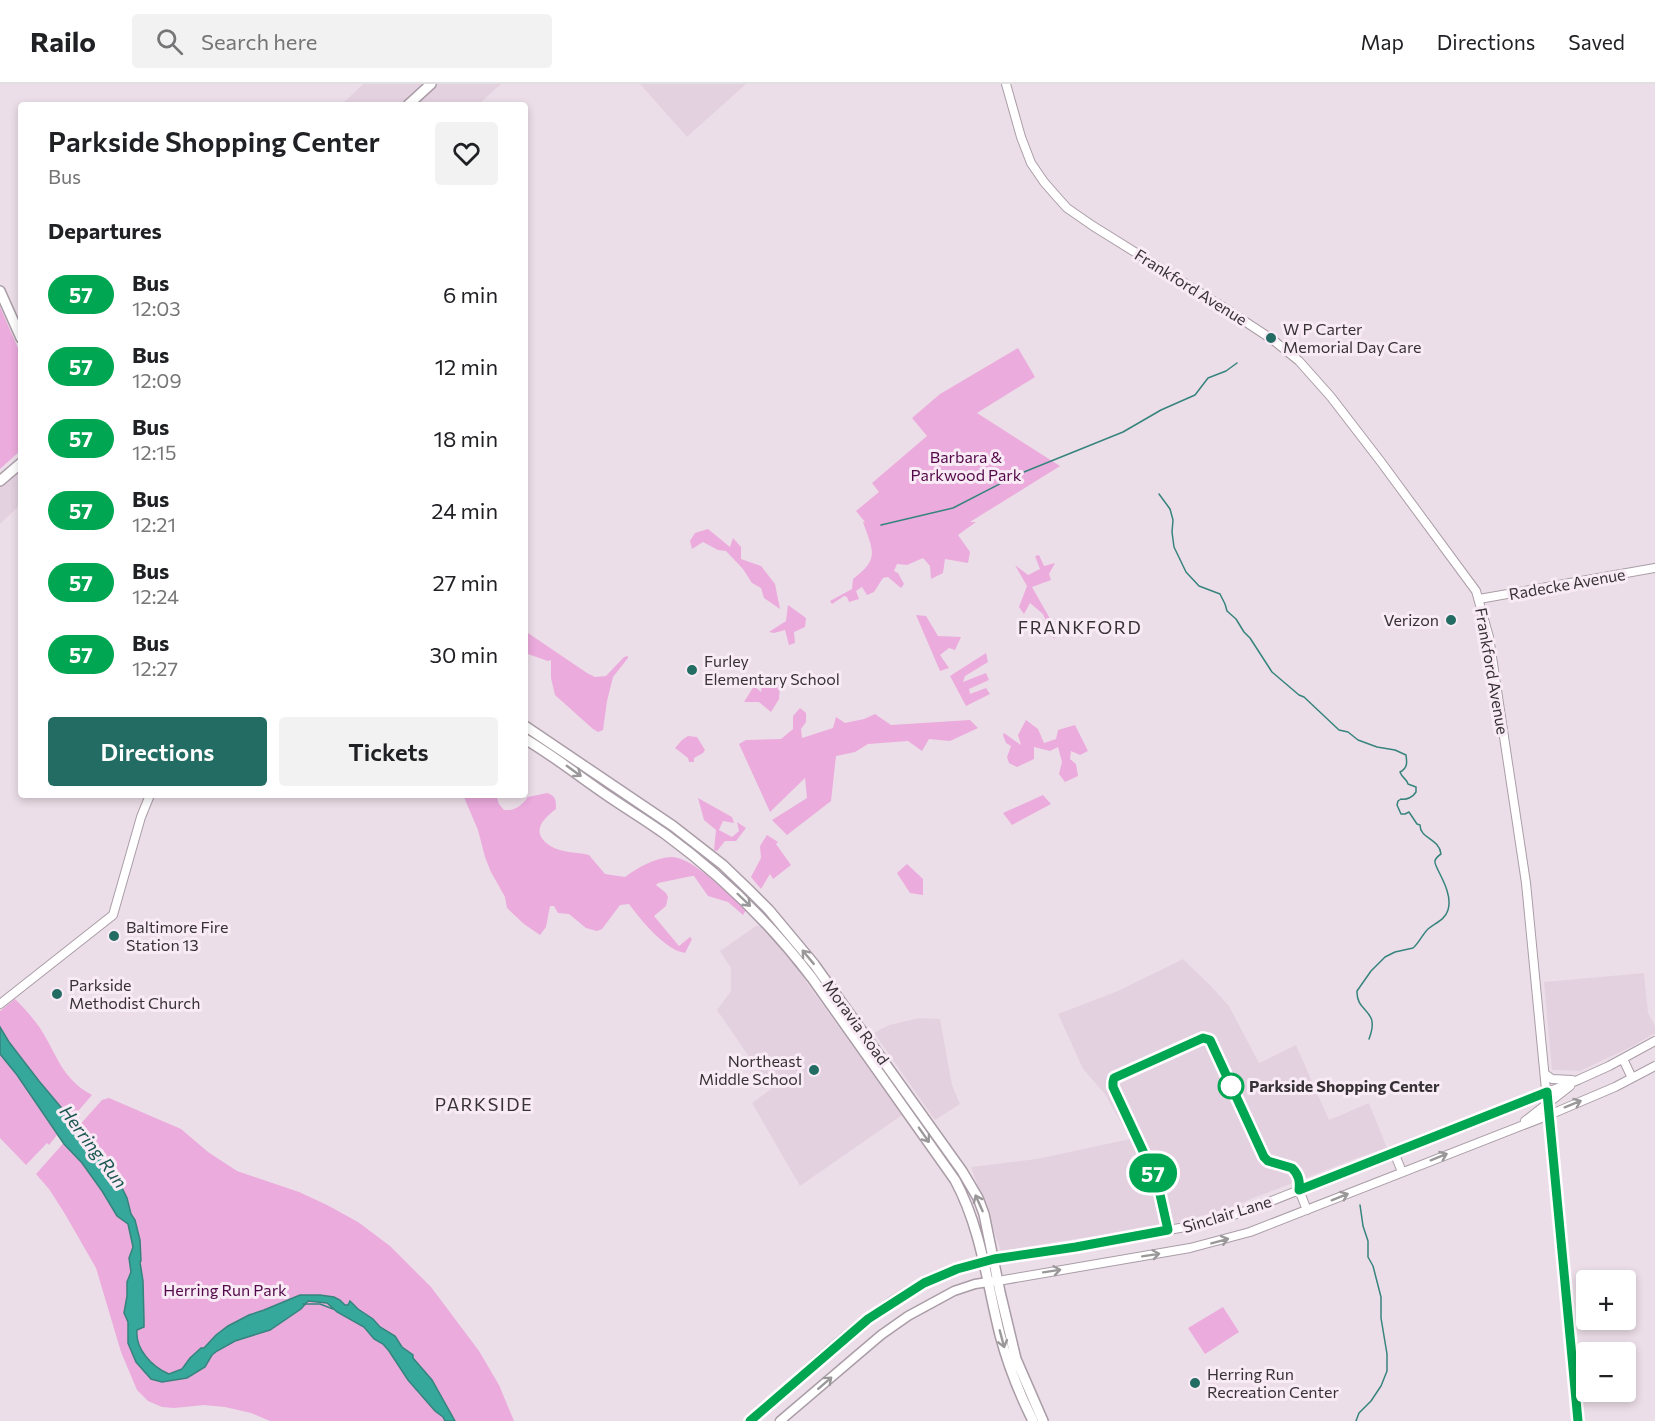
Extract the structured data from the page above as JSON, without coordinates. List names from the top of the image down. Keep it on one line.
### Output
{"streets":{"main road":["Moravia Road","Sinclair Lane"],"street":["Frankford Avenue","Radecke Avenue"]},"crossings":[["Frankford Avenue","Radecke Avenue"],["Frankford Avenue","Sinclair Lane"],["Moravia Road","Sinclair Lane"]],"districts":["FRANKFORD","PARKSIDE"],"water":["Herring Run"],"parks":["Barbara & Parkwood Park","Herring Run Park"],"places":["W P Carter Memorial Day Care","Verizon","Furley Elementary School","Baltimore Fire Station 13","Parkside Methodist Church","Northeast Middle School","Parkside Shopping Center","Herring Run Recreation Center"],"lines":["bus line 57"],"page":{"header":"Railo","search":"Search here","nav":["Map","Directions","Saved"],"on_map":"57","heading":[["Parkside Shopping Center","Bus"],"Departures"],"list":[{"mark":"57","name":"Bus","note":"12:03","value":"6 min"},{"mark":"57","name":"Bus","note":"12:09","value":"12 min"},{"mark":"57","name":"Bus","note":"12:15","value":"18 min"},{"mark":"57","name":"Bus","note":"12:21","value":"24 min"},{"mark":"57","name":"Bus","note":"12:24","value":"27 min"},{"mark":"57","name":"Bus","note":"12:27","value":"30 min"}],"buttons":["Directions","Tickets"],"map_buttons":["+","−"]}}
